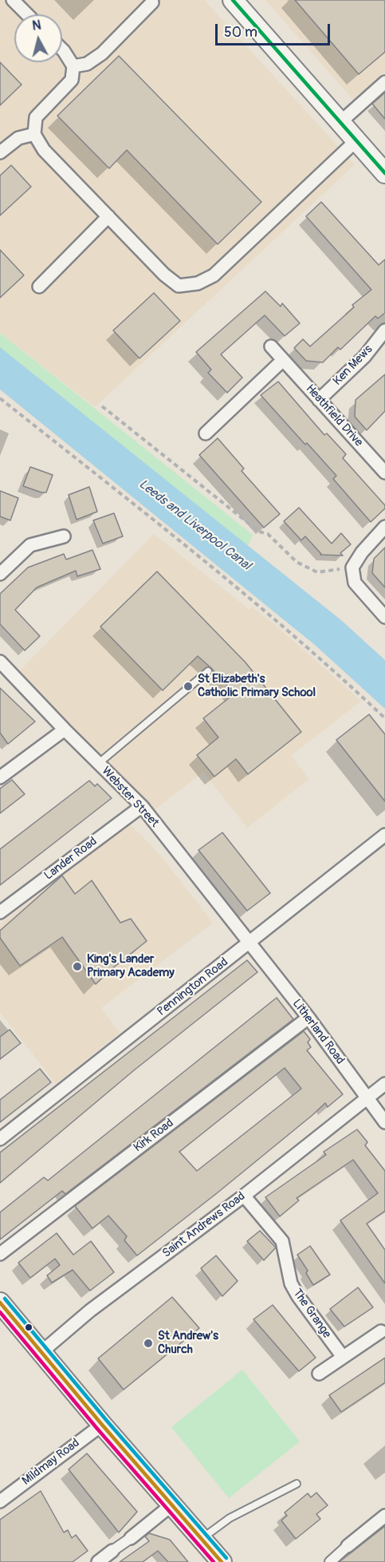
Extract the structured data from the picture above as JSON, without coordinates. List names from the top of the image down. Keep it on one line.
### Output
{"streets":{"street":["Ken Mews","Heathfield Drive","Webster Street","Lander Road","Pennington Road","Litherland Road","Kirk Road","Saint Andrews Road","The Grange","Mildmay Road"]},"crossings":[["Ken Mews","Heathfield Drive"],["Webster Street","Lander Road"],["Webster Street","Pennington Road"],["Webster Street","Litherland Road"],["Pennington Road","Litherland Road"],["Litherland Road","Kirk Road"],["Litherland Road","Saint Andrews Road"],["Saint Andrews Road","The Grange"]],"water":["Leeds and Liverpool Canal"],"places":["St Elizabeth's Catholic Primary School","King's Lander Primary Academy","St Andrew's Church"],"scale_bar":"50 m","north":"top"}
